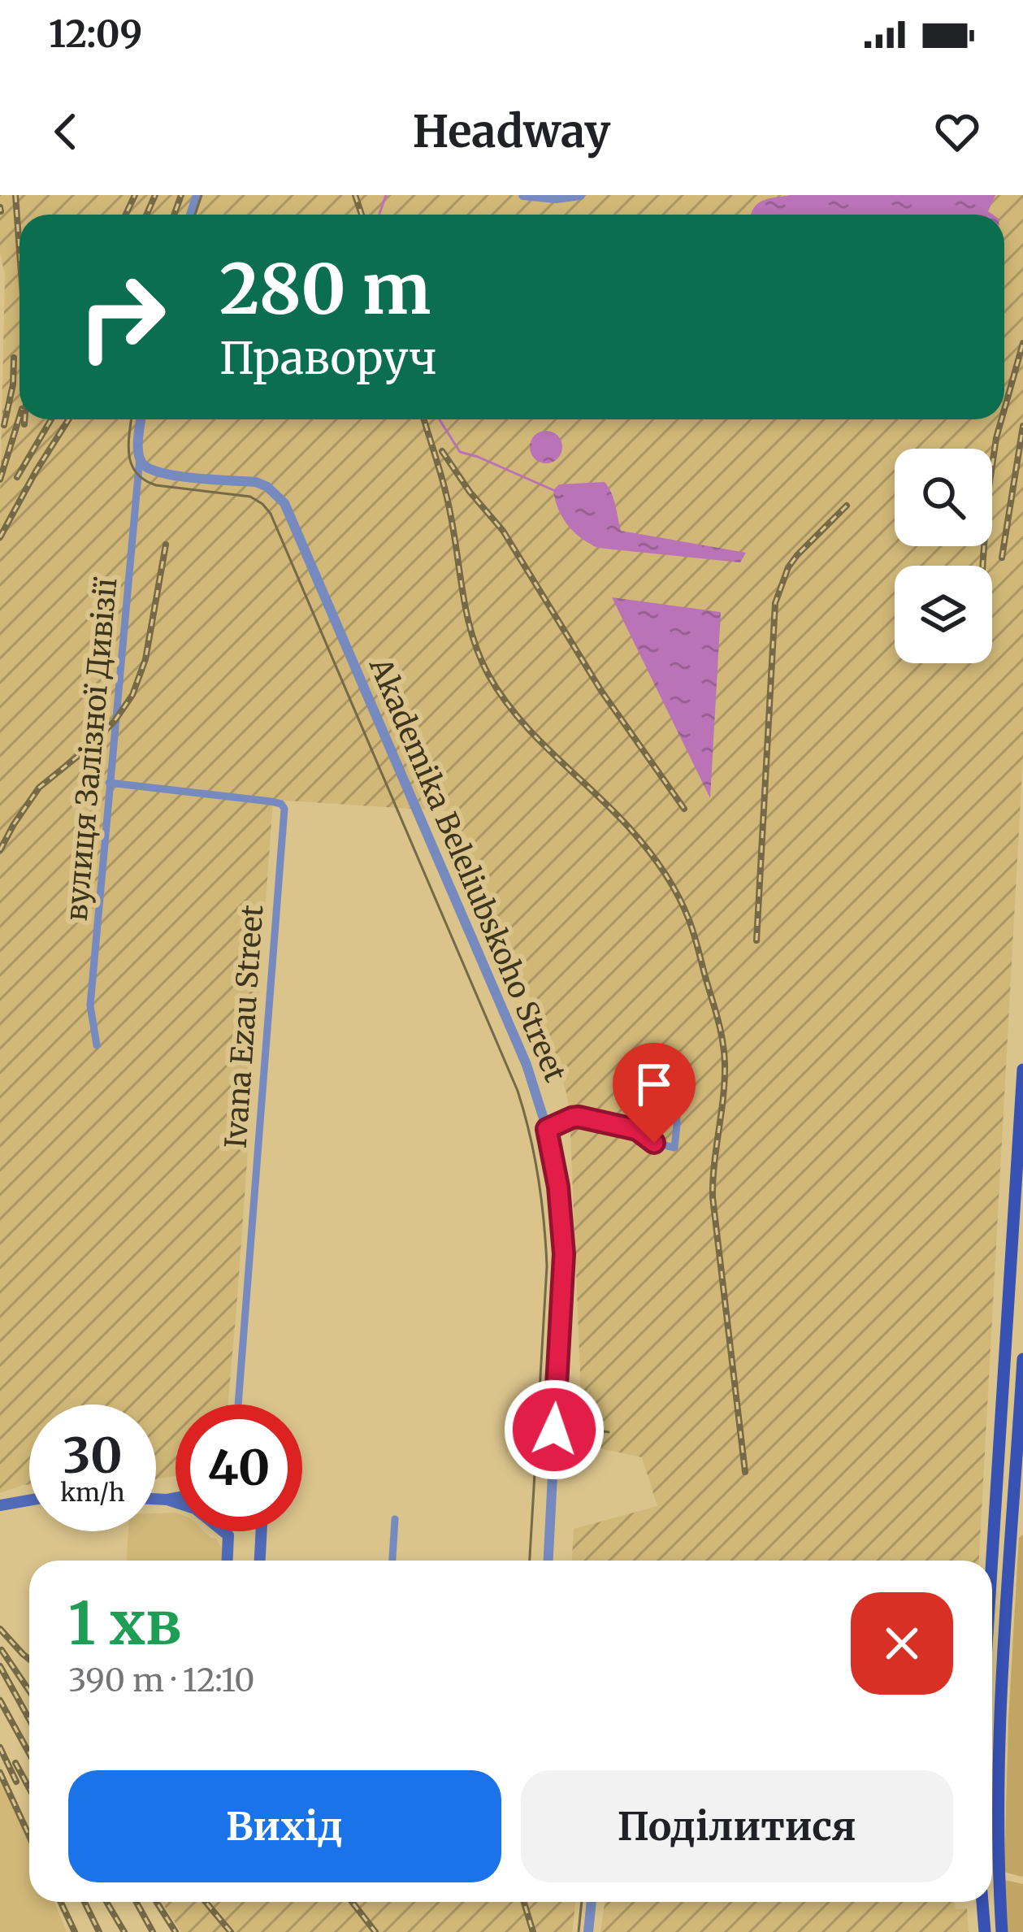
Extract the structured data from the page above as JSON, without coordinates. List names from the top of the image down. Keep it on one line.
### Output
{"streets":{"street":["вулиця Залізної Дивізії","Akademika Beleliubskoho Street","Ivana Ezau Street"]},"crossings":[["вулиця Залізної Дивізії","Akademika Beleliubskoho Street"],["вулиця Залізної Дивізії","Ivana Ezau Street"]],"page":{"status":"12:09","header":"Headway","turn":["280 m","Праворуч"],"speed":"30 km/h","limit":"40","heading":["1 хв","390 m · 12:10"],"buttons":["Вихід","Поділитися"]}}
